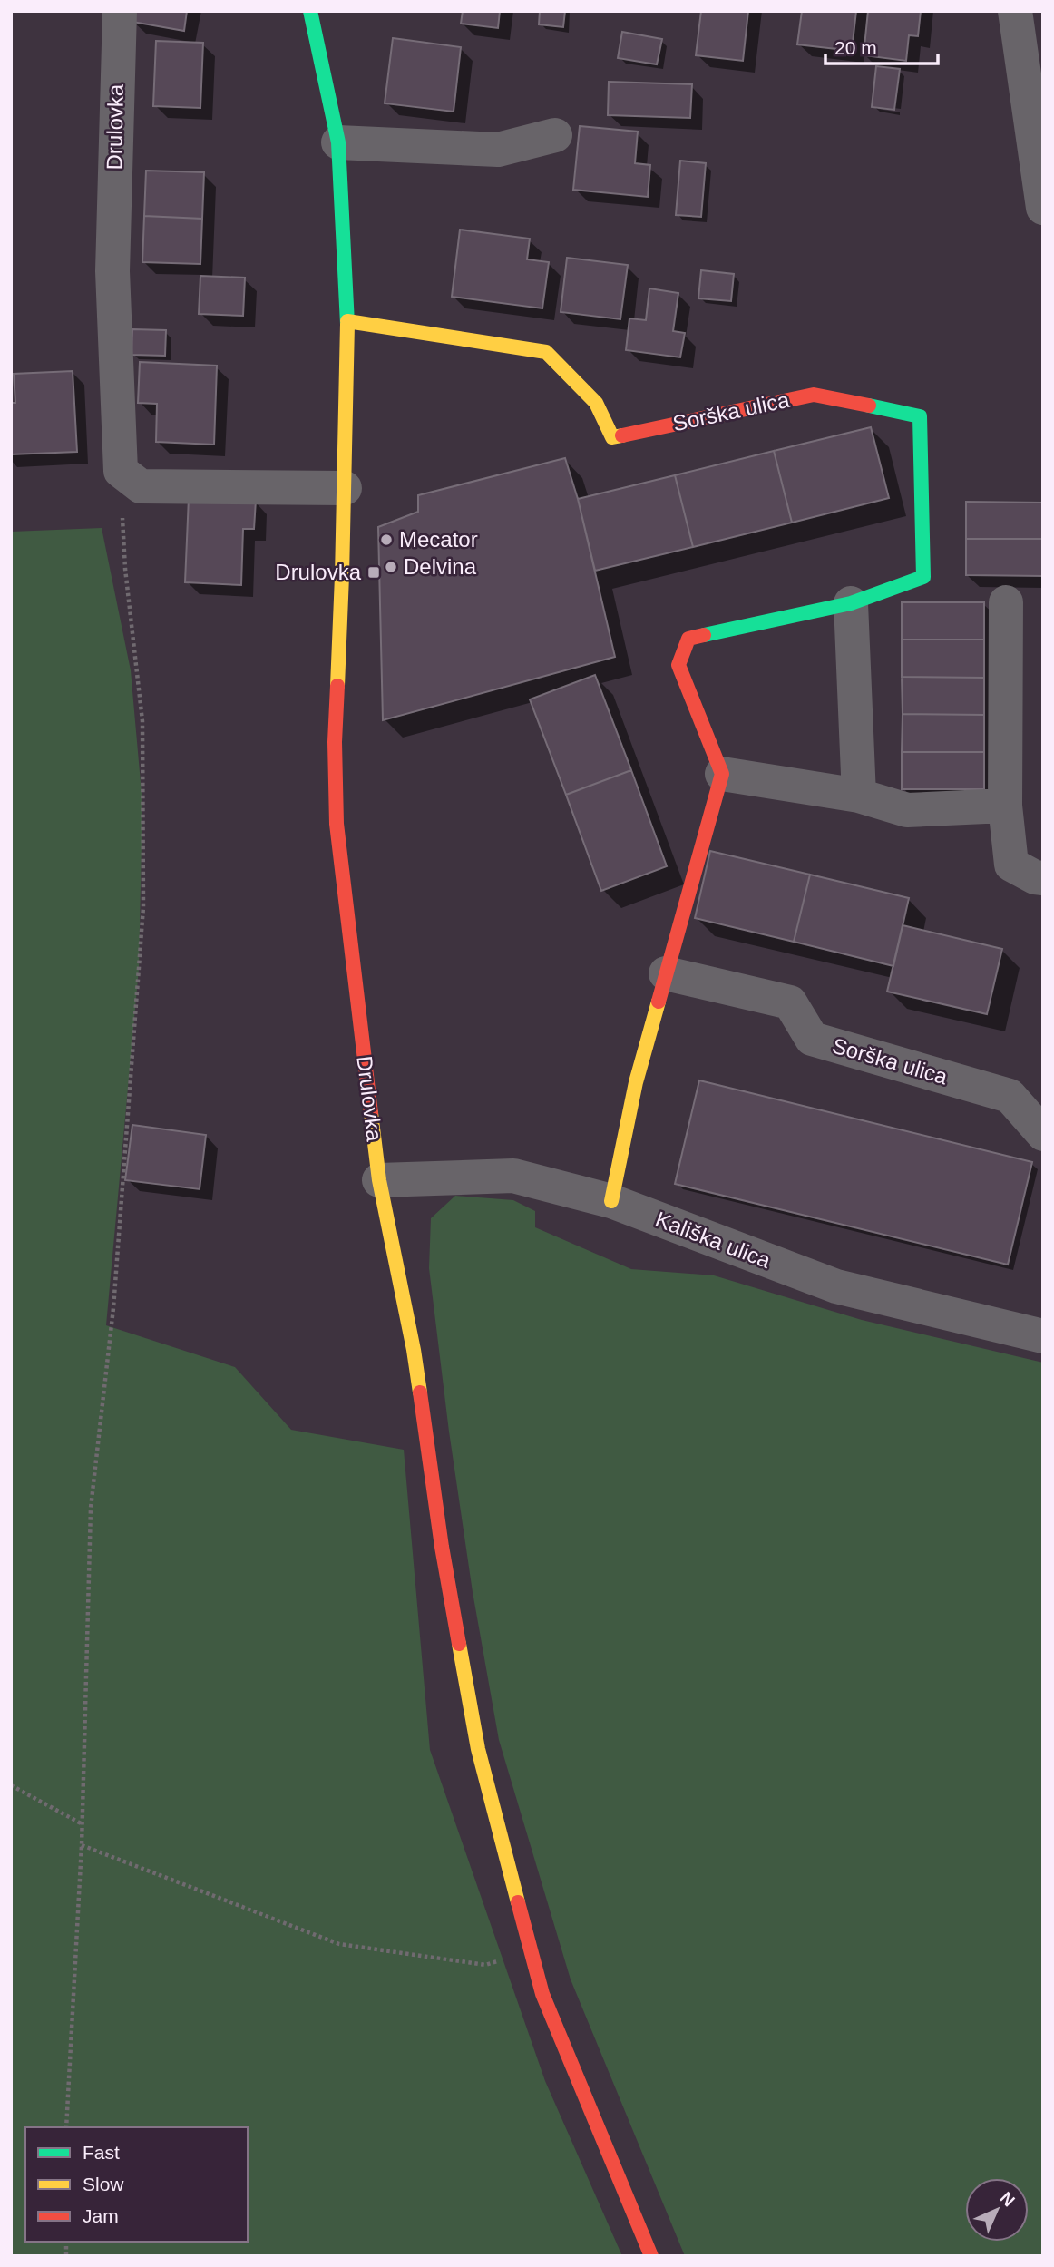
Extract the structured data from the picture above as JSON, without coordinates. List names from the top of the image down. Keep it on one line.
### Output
{"streets":{"street":["Drulovka","Sorška ulica","Kališka ulica"]},"crossings":[["Drulovka","Sorška ulica"],["Drulovka","Kališka ulica"]],"places":{"other":["Mecator","Delvina"],"transit":["Drulovka"]},"legend":["Fast","Slow","Jam"],"scale_bar":"20 m","north":"top right"}
